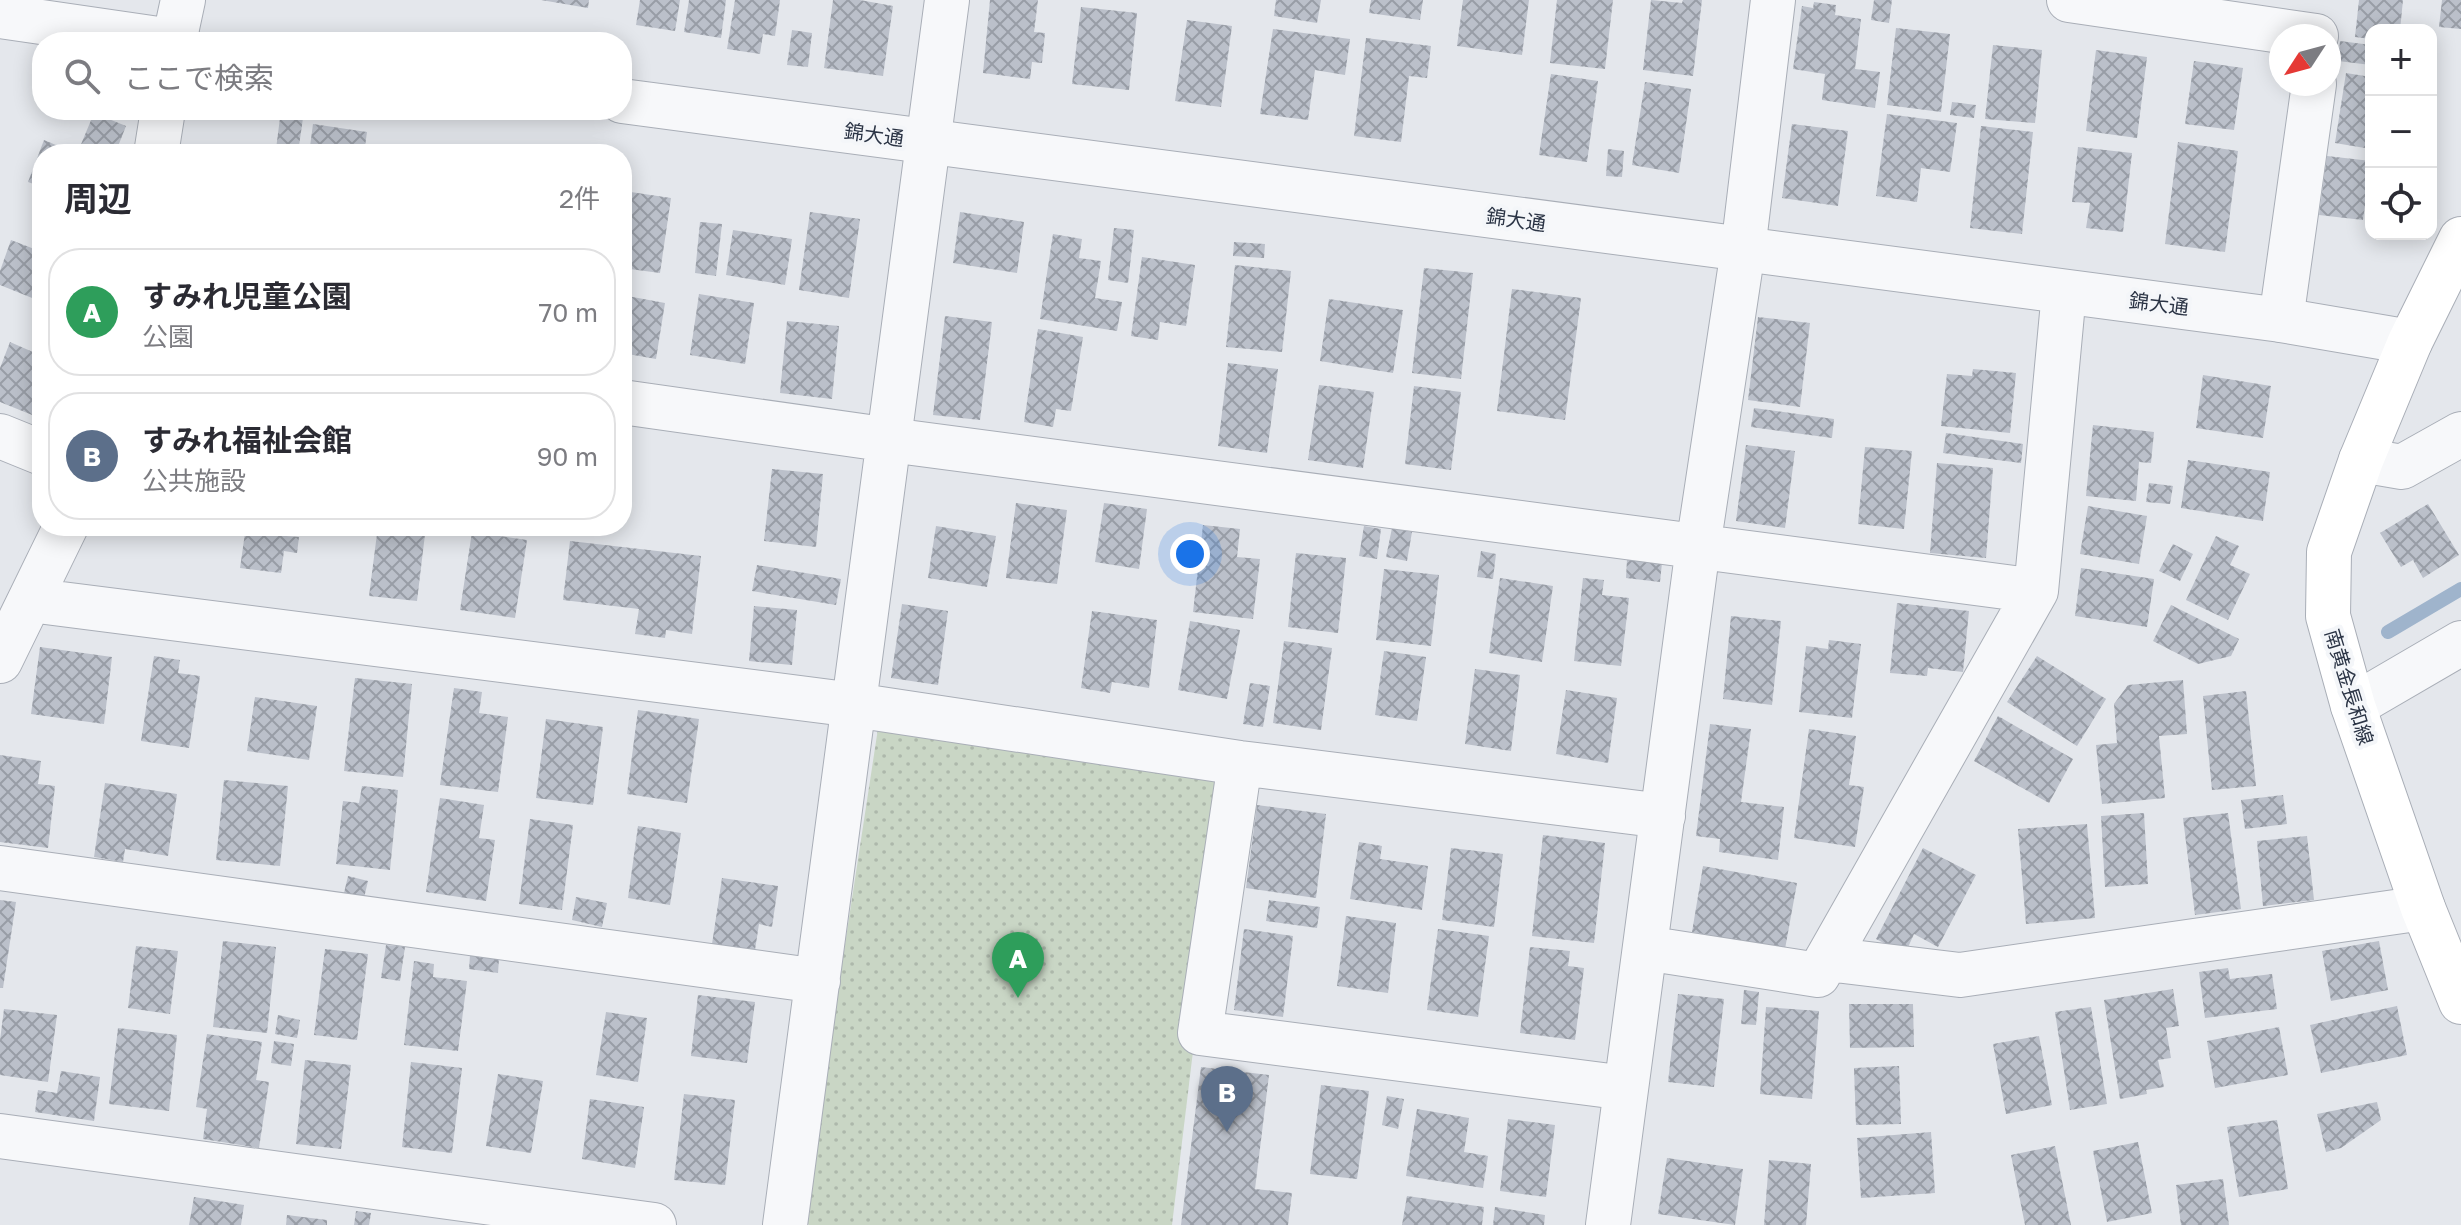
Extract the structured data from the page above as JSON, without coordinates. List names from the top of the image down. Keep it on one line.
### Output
{"streets":{"main road":["南黄金長和線"],"street":["錦大通"]},"crossings":[["錦大通","南黄金長和線"]],"north":"bottom left","page":{"map_buttons":["+","−"],"search":"ここで検索","heading":["周辺","2件"],"list":[{"mark":"A","name":"すみれ児童公園","note":"公園","value":"70 m"},{"mark":"B","name":"すみれ福祉会館","note":"公共施設","value":"90 m"}],"pins":["A","B"]}}
